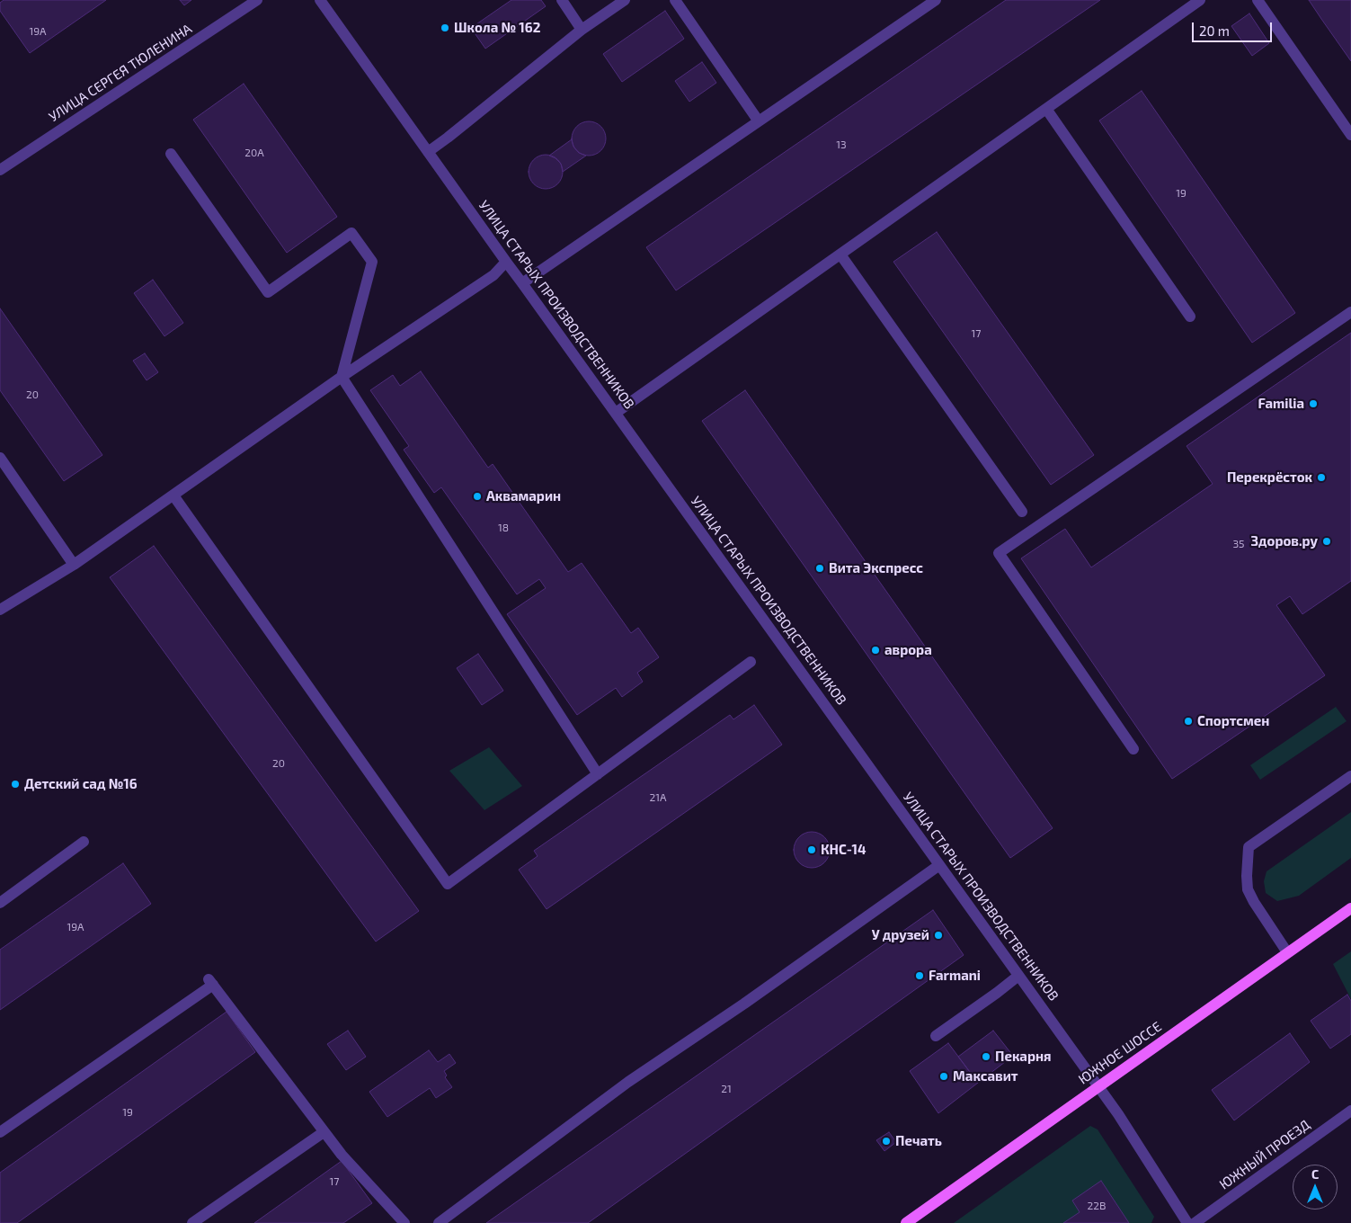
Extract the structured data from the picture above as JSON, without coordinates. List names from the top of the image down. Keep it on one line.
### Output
{"streets":{"main road":["ЮЖНОЕ ШОССЕ"],"street":["УЛИЦА СЕРГЕЯ ТЮЛЕНИНА","УЛИЦА СТАРЫХ ПРОИЗВОДСТВЕННИКОВ","ЮЖНЫЙ ПРОЕЗД"]},"crossings":[["УЛИЦА СТАРЫХ ПРОИЗВОДСТВЕННИКОВ","ЮЖНОЕ ШОССЕ"]],"places":["Школа № 162","Familia","Перекрёсток","Аквамарин","Здоров.ру","Вита Экспресс","аврора","Спортсмен","Детский сад №16","КНС-14","У друзей","Farmani","Пекарня","Максавит","Печать"],"house_numbers":["19А","13","20А","19","17","20","18","35","20","21А","19А","21","19","17","22В"],"scale_bar":"20 m","north":"top"}
